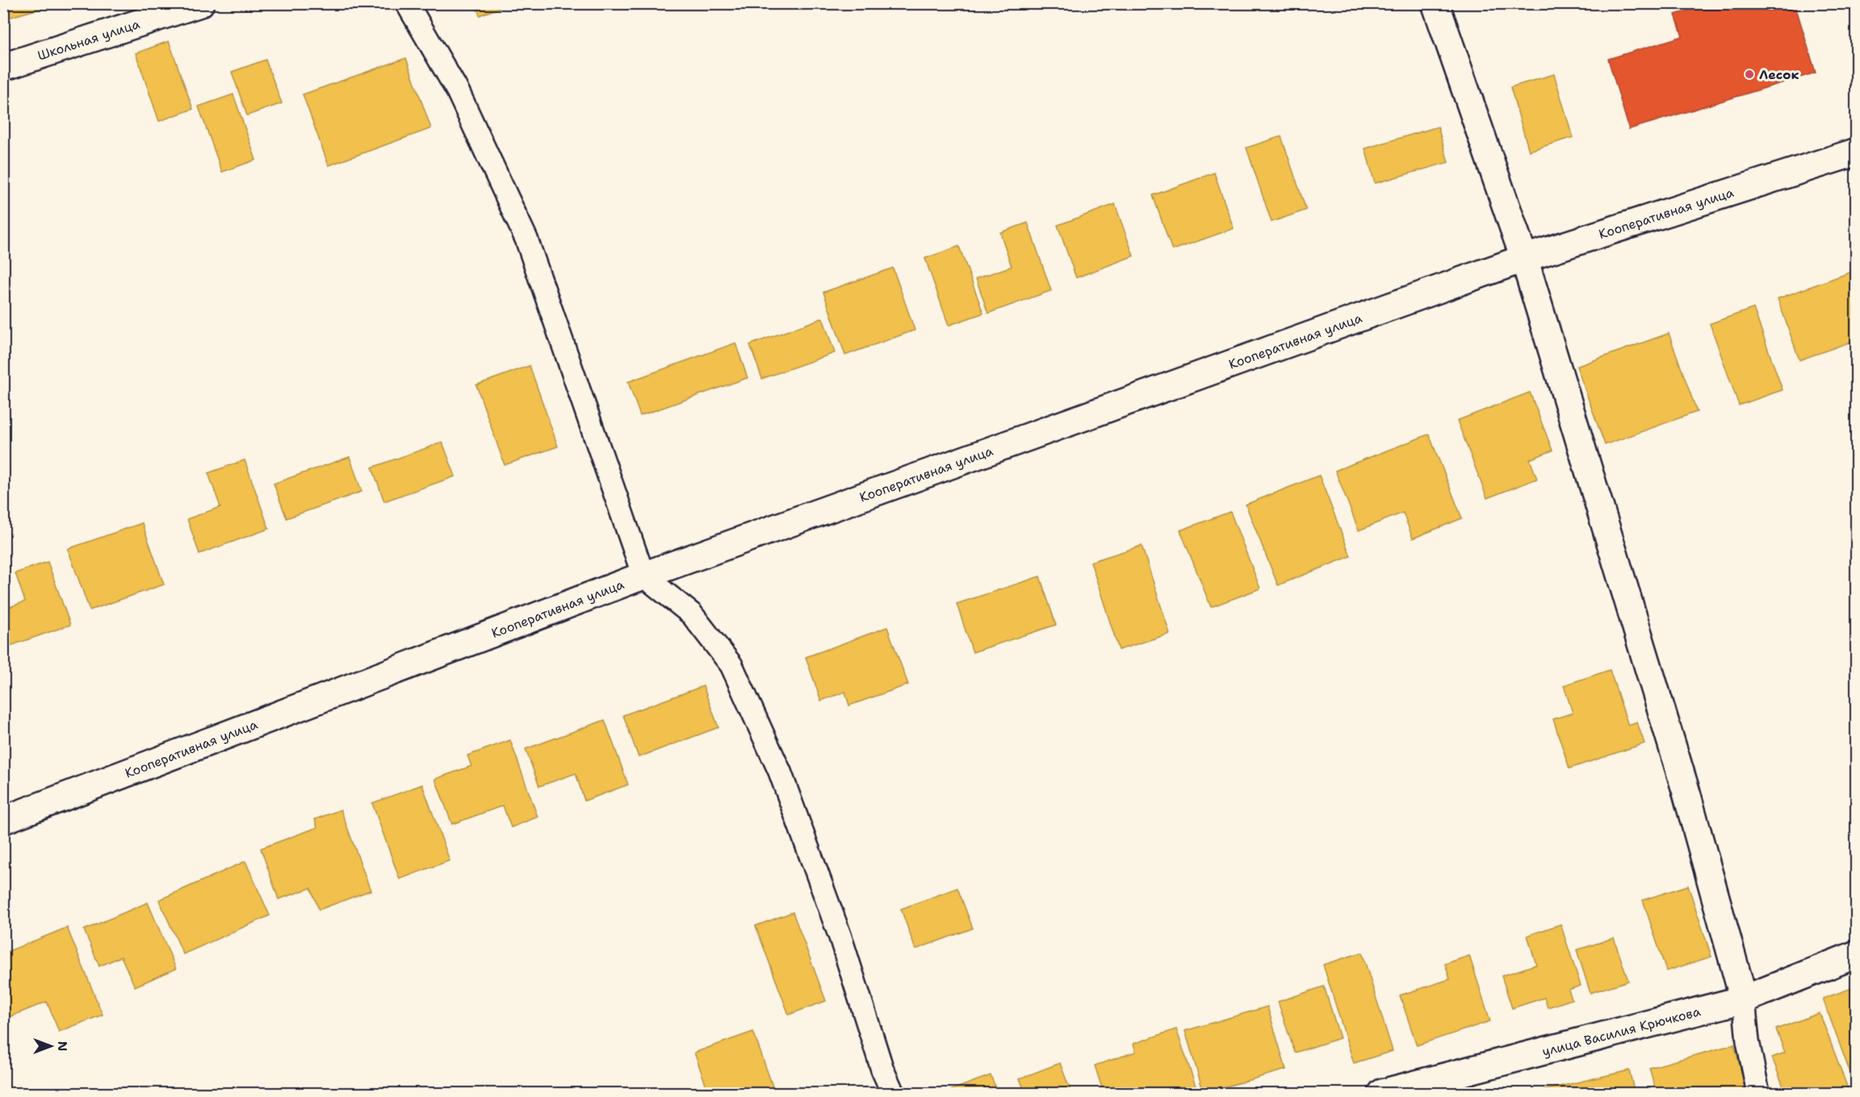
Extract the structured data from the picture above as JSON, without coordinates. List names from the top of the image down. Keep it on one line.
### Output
{"streets":{"street":["Школьная улица","Кооперативная улица","улица Василия Крючкова"]},"places":["Лесок"],"north":"right"}
